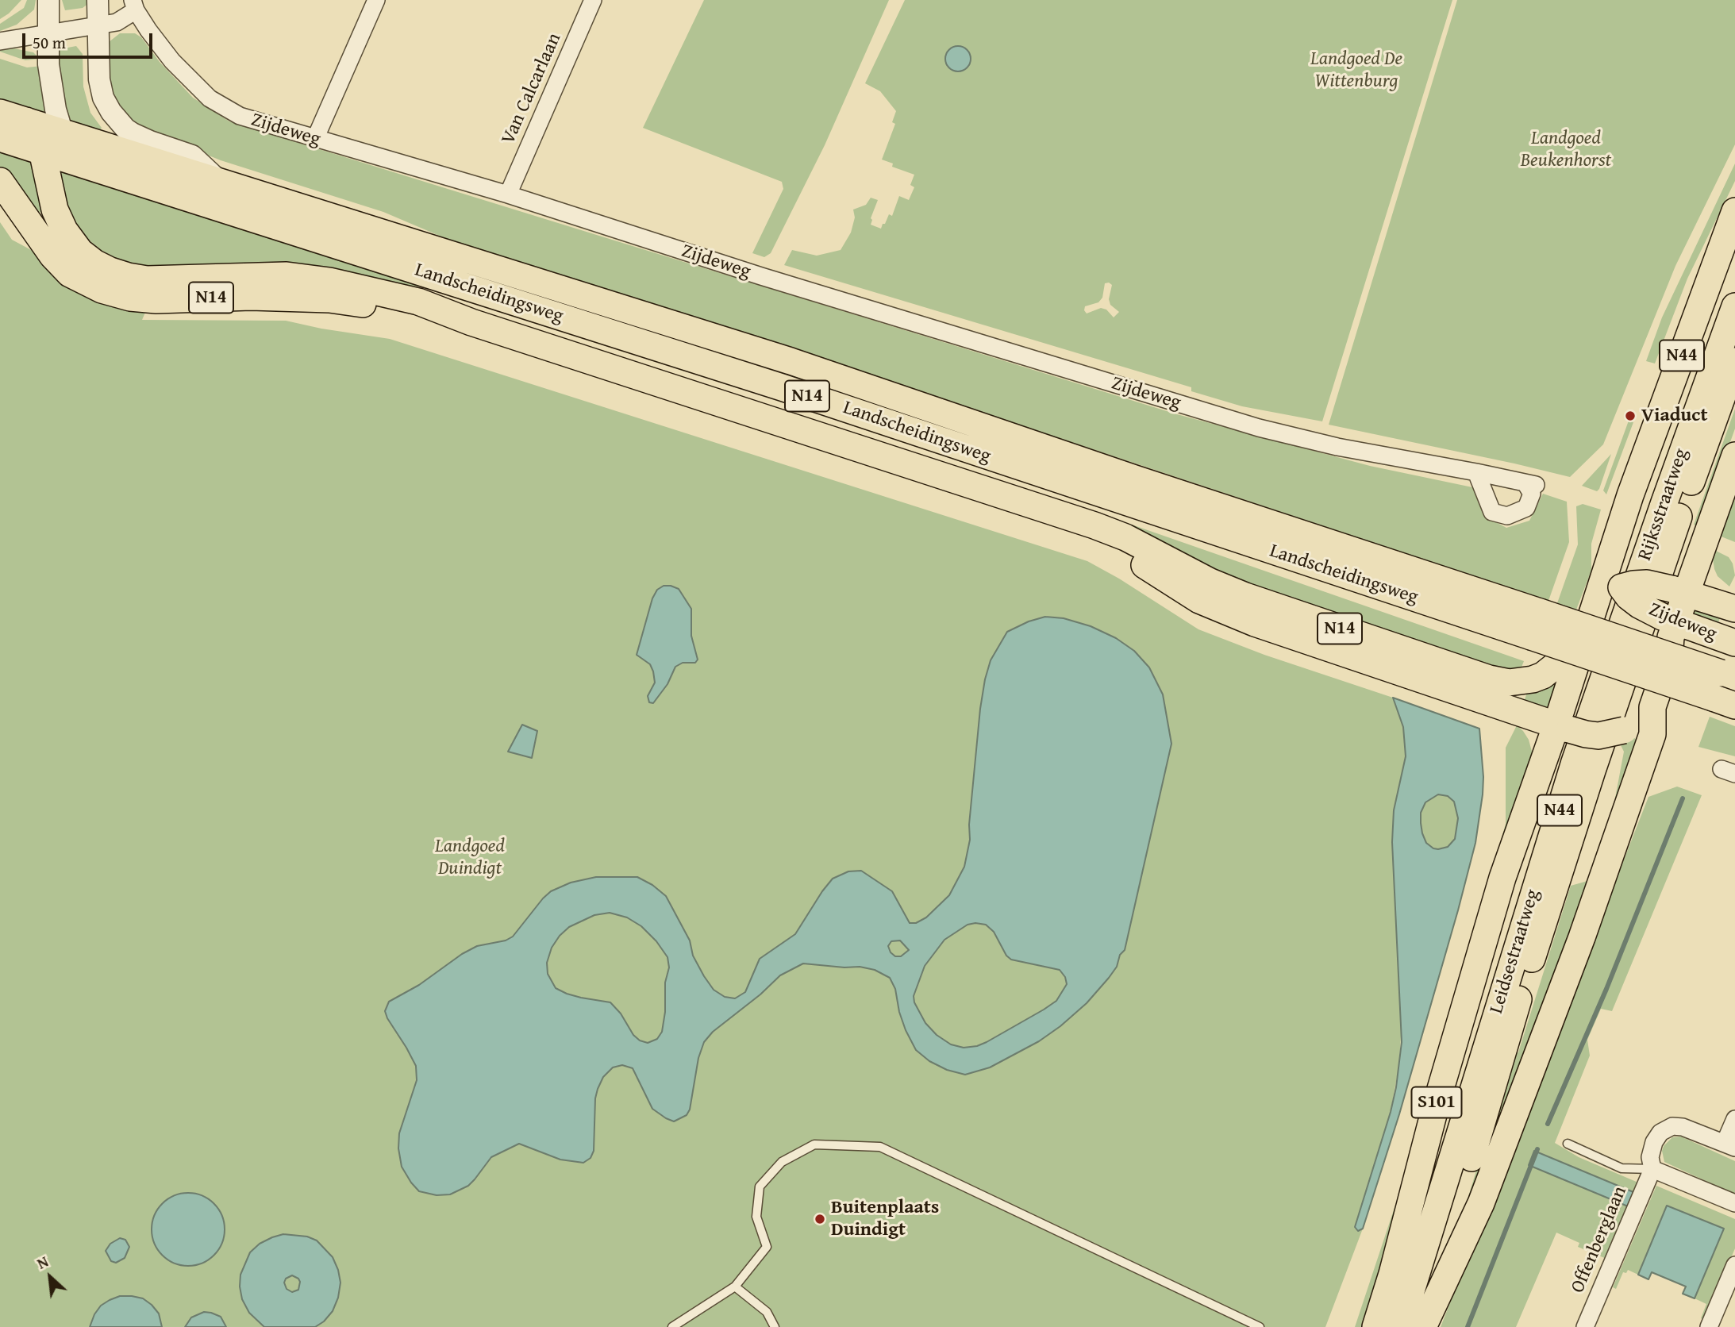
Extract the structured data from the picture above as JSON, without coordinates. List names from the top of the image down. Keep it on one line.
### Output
{"streets":{"main road":["Zijdeweg","Landscheidingsweg","N14","N44","Rijksstraatweg","Leidsestraatweg","S101"],"street":["Van Calcarlaan","Offenberglaan"]},"crossings":[["Van Calcarlaan","Zijdeweg"],["Zijdeweg","N44"],["Zijdeweg","Rijksstraatweg"],["Zijdeweg","Leidsestraatweg"],["Landscheidingsweg","N14"],["N14","N44"],["N44","Rijksstraatweg"],["N44","Leidsestraatweg"],["N44","S101"],["Rijksstraatweg","Leidsestraatweg"],["Leidsestraatweg","S101"]],"parks":["Landgoed De Wittenburg","Landgoed Beukenhorst","Landgoed Duindigt"],"places":["Viaduct","Buitenplaats Duindigt"],"scale_bar":"50 m","north":"top left"}
